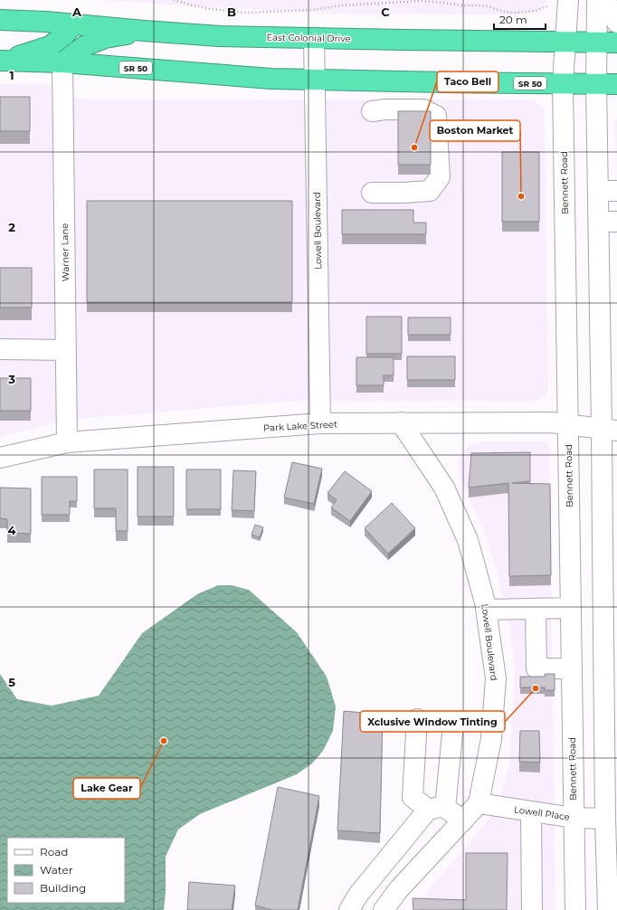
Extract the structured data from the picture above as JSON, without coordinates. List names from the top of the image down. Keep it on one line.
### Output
{"streets":{"highway":["East Colonial Drive","SR 50"],"street":["Bennett Road","Lowell Boulevard","Warner Lane","Park Lake Street","Lowell Place"]},"crossings":[["East Colonial Drive","Bennett Road"],["East Colonial Drive","Lowell Boulevard"],["SR 50","Bennett Road"],["SR 50","Lowell Boulevard"],["SR 50","Warner Lane"],["Bennett Road","Park Lake Street"],["Bennett Road","Lowell Place"],["Lowell Boulevard","Park Lake Street"],["Lowell Boulevard","Lowell Place"],["Warner Lane","Park Lake Street"]],"places":["Taco Bell","Boston Market","Xclusive Window Tinting","Lake Gear"],"legend":["Road","Water","Building"],"scale_bar":"20 m","grid":{"columns":["A","B","C"],"rows":["1","2","3","4","5"]}}
